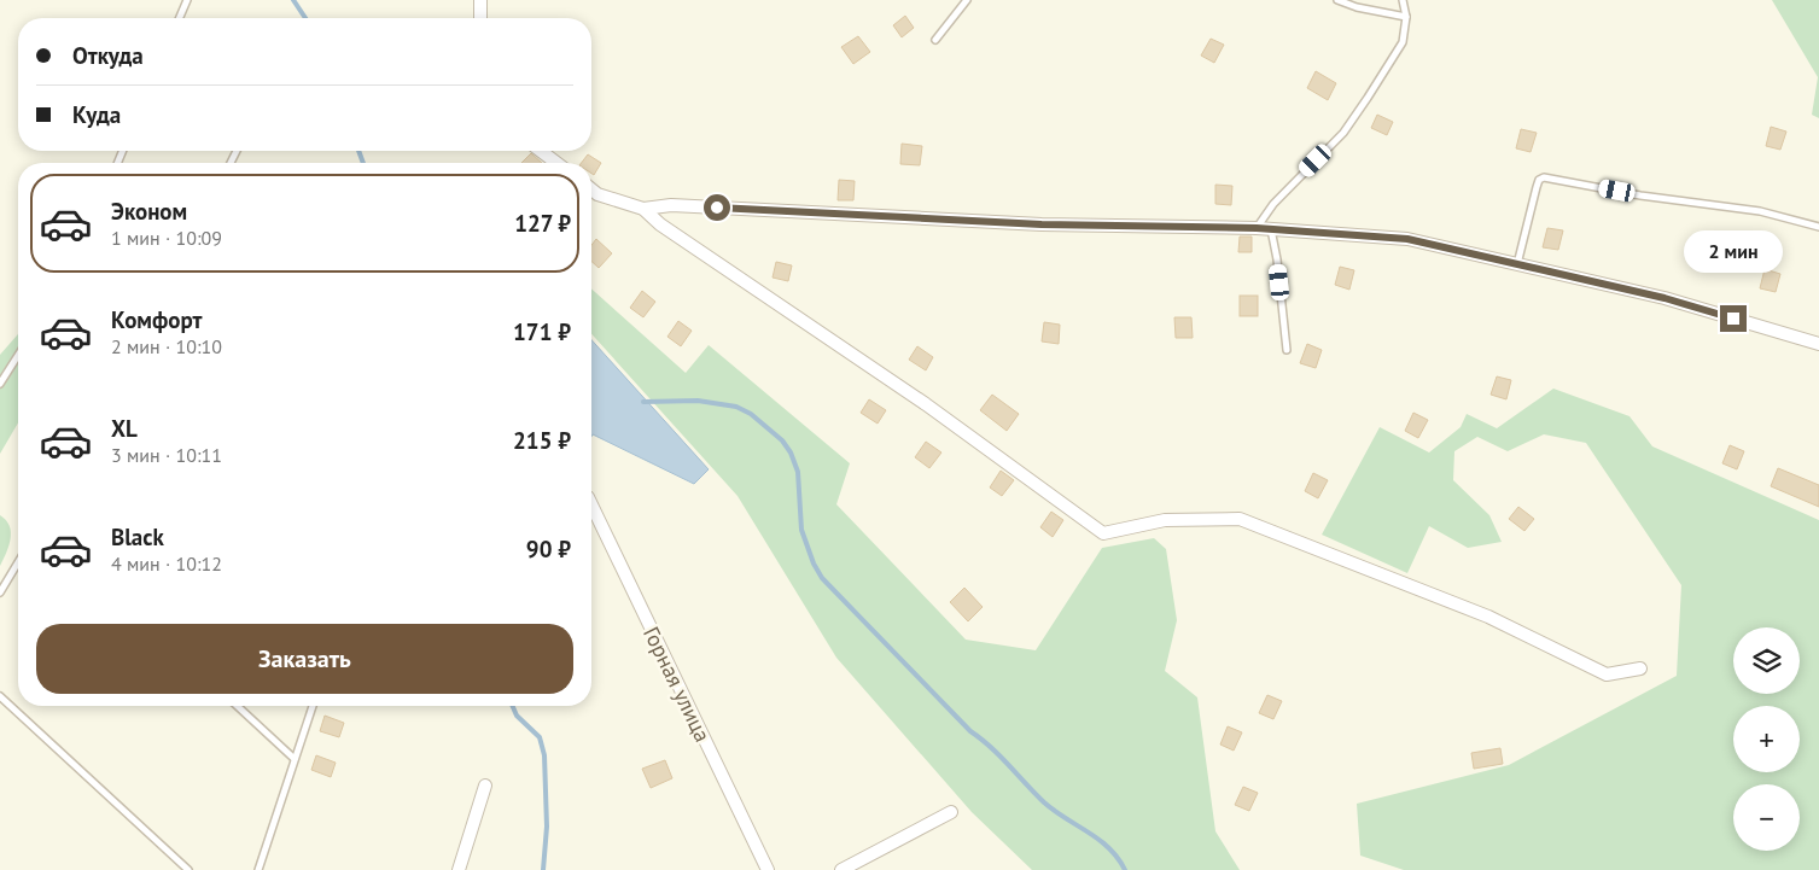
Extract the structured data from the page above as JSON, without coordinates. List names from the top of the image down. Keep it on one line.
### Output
{"streets":{"street":["Горная улица"]},"page":{"banner":["Откуда","Куда"],"list":[{"name":"Эконом","note":"1 мин · 10:09","value":"127 ₽"},{"name":"Комфорт","note":"2 мин · 10:10","value":"171 ₽"},{"name":"XL","note":"3 мин · 10:11","value":"215 ₽"},{"name":"Black","note":"4 мин · 10:12","value":"90 ₽"}],"bubble":"2 мин","buttons":"Заказать","map_buttons":["+","−"]}}
